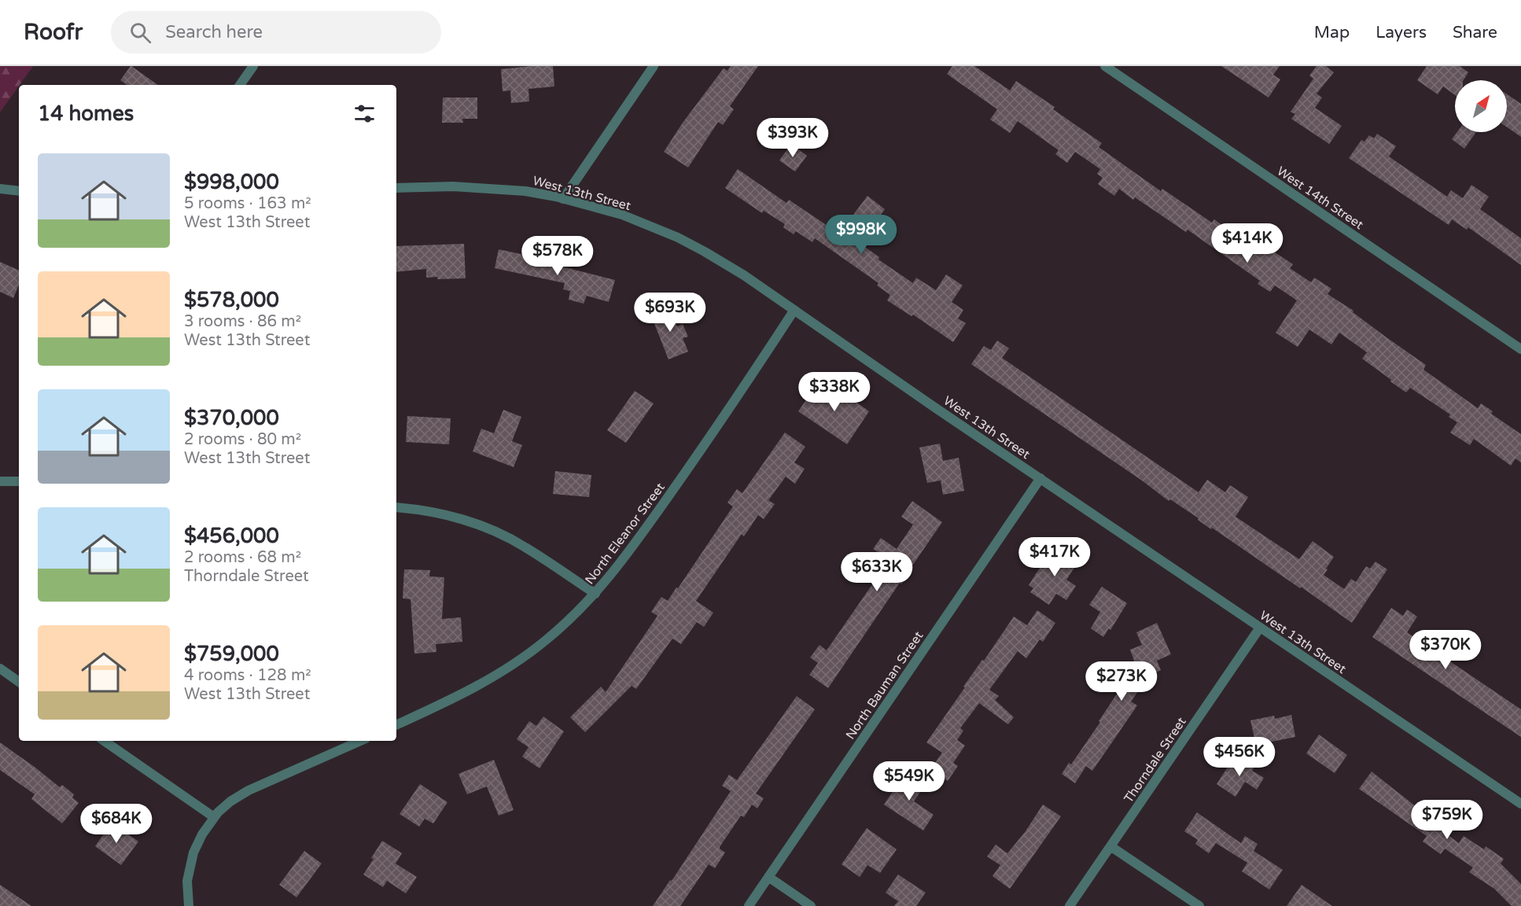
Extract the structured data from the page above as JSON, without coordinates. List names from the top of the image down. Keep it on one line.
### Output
{"streets":{"street":["West 13th Street","West 14th Street","North Eleanor Street","North Bauman Street","Thorndale Street"]},"crossings":[["West 13th Street","North Eleanor Street"],["West 13th Street","North Bauman Street"],["West 13th Street","Thorndale Street"]],"north":"top right","page":{"header":"Roofr","search":"Search here","nav":["Map","Layers","Share"],"heading":"14 homes","price":["$393K","$998K","$414K","$578K","$693K","$338K","$417K","$633K","$370K","$273K","$456K","$549K","$759K","$684K"],"list":[{"name":"$998,000","note":"5 rooms · 163 m² · West 13th Street"},{"name":"$578,000","note":"3 rooms · 86 m² · West 13th Street"},{"name":"$370,000","note":"2 rooms · 80 m² · West 13th Street"},{"name":"$456,000","note":"2 rooms · 68 m² · Thorndale Street"},{"name":"$759,000","note":"4 rooms · 128 m² · West 13th Street"}]}}
